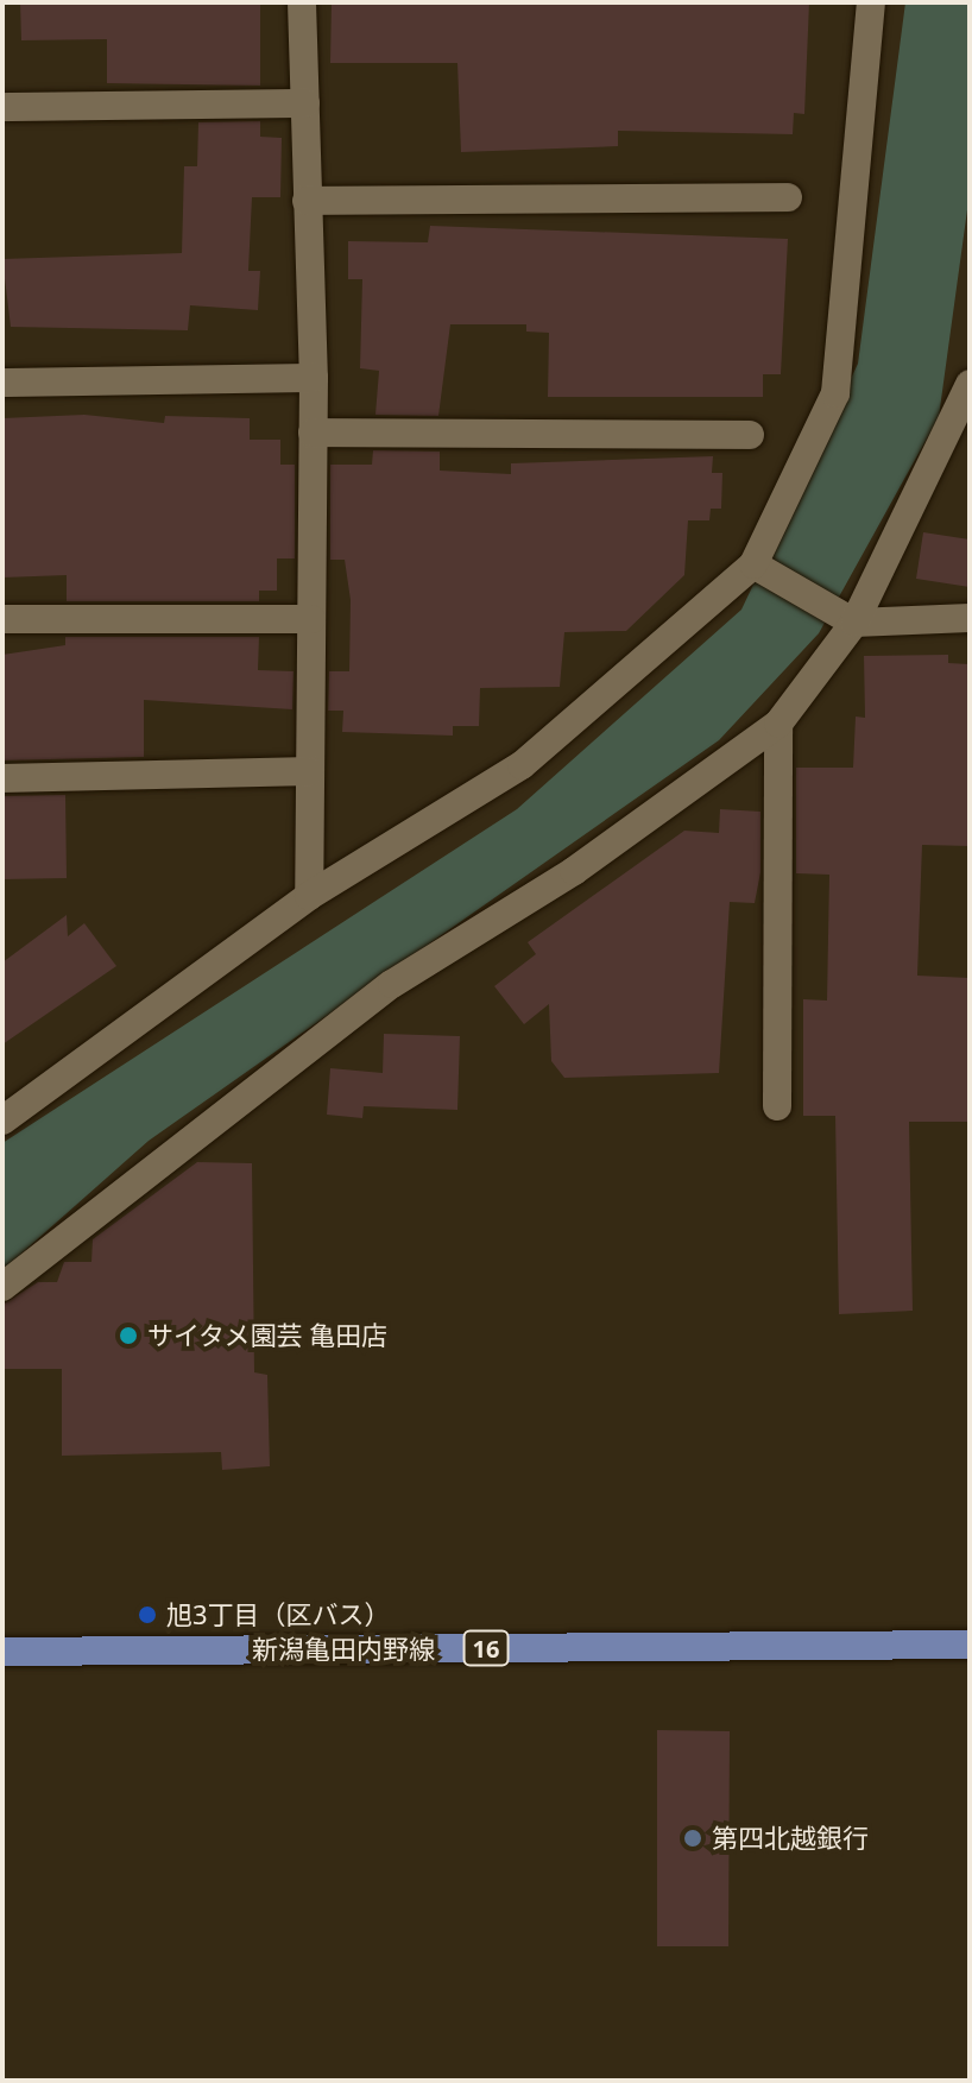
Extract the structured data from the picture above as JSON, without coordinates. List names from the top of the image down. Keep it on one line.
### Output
{"streets":{"main road":["16","新潟亀田内野線"]},"places":["サイタメ園芸 亀田店","旭3丁目（区バス）","第四北越銀行"]}
